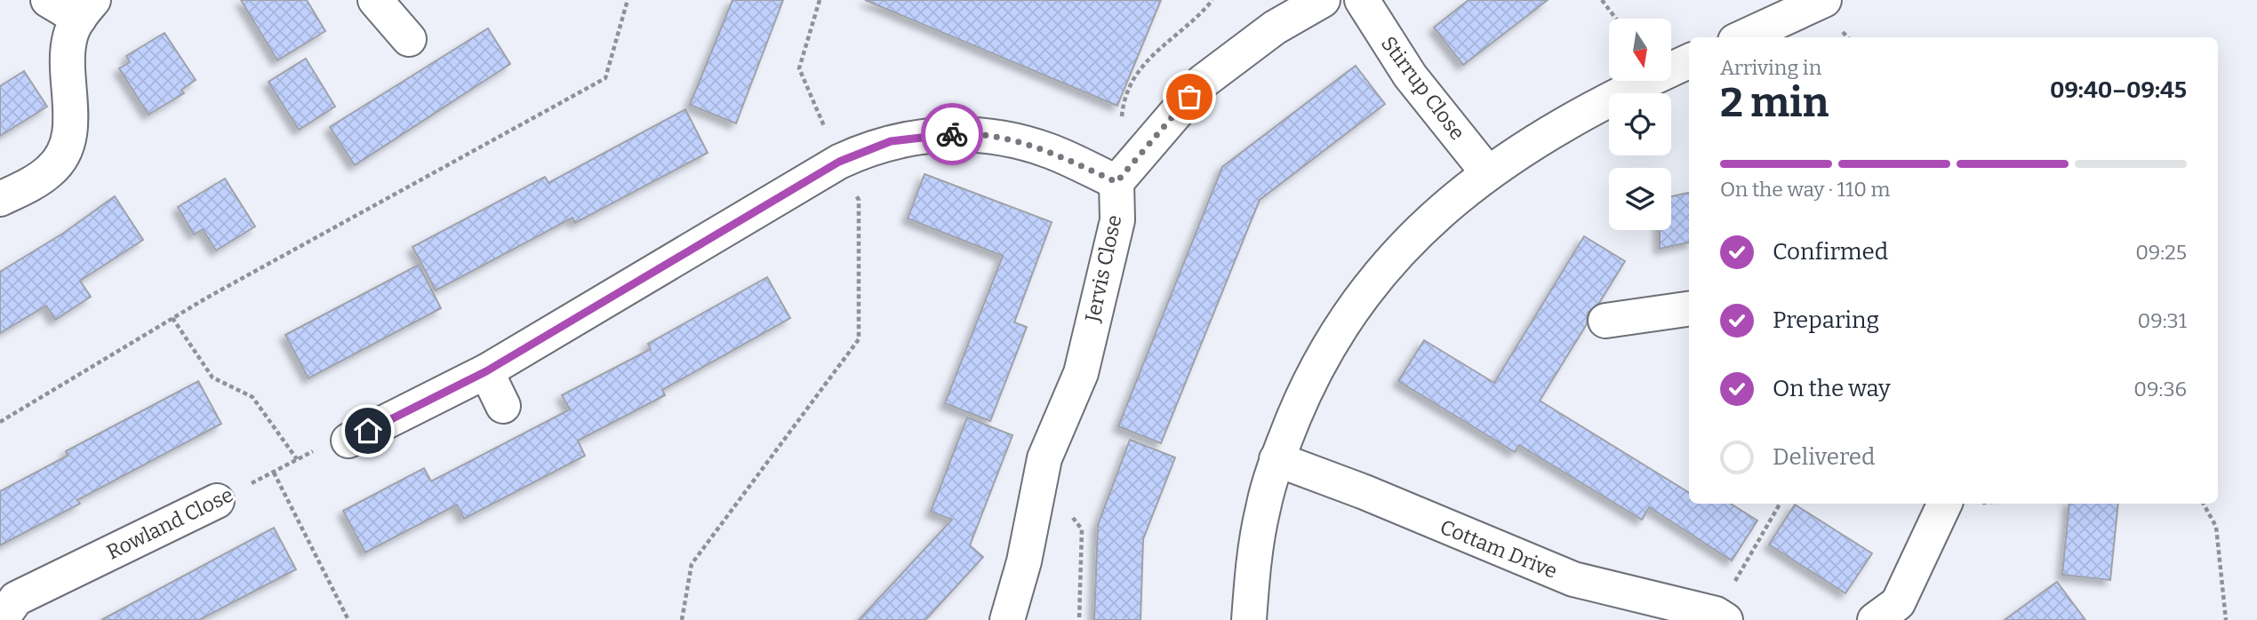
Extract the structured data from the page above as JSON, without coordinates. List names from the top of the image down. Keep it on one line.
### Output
{"streets":{"street":["Stirrup Close","Jervis Close","Rowland Close","Cottam Drive"]},"north":"bottom","page":{"heading":["2 min","Arriving in","09:40–09:45"],"bar":"On the way · 110 m","list":[["Confirmed","09:25"],["Preparing","09:31"],["On the way","09:36"],"Delivered"]}}
